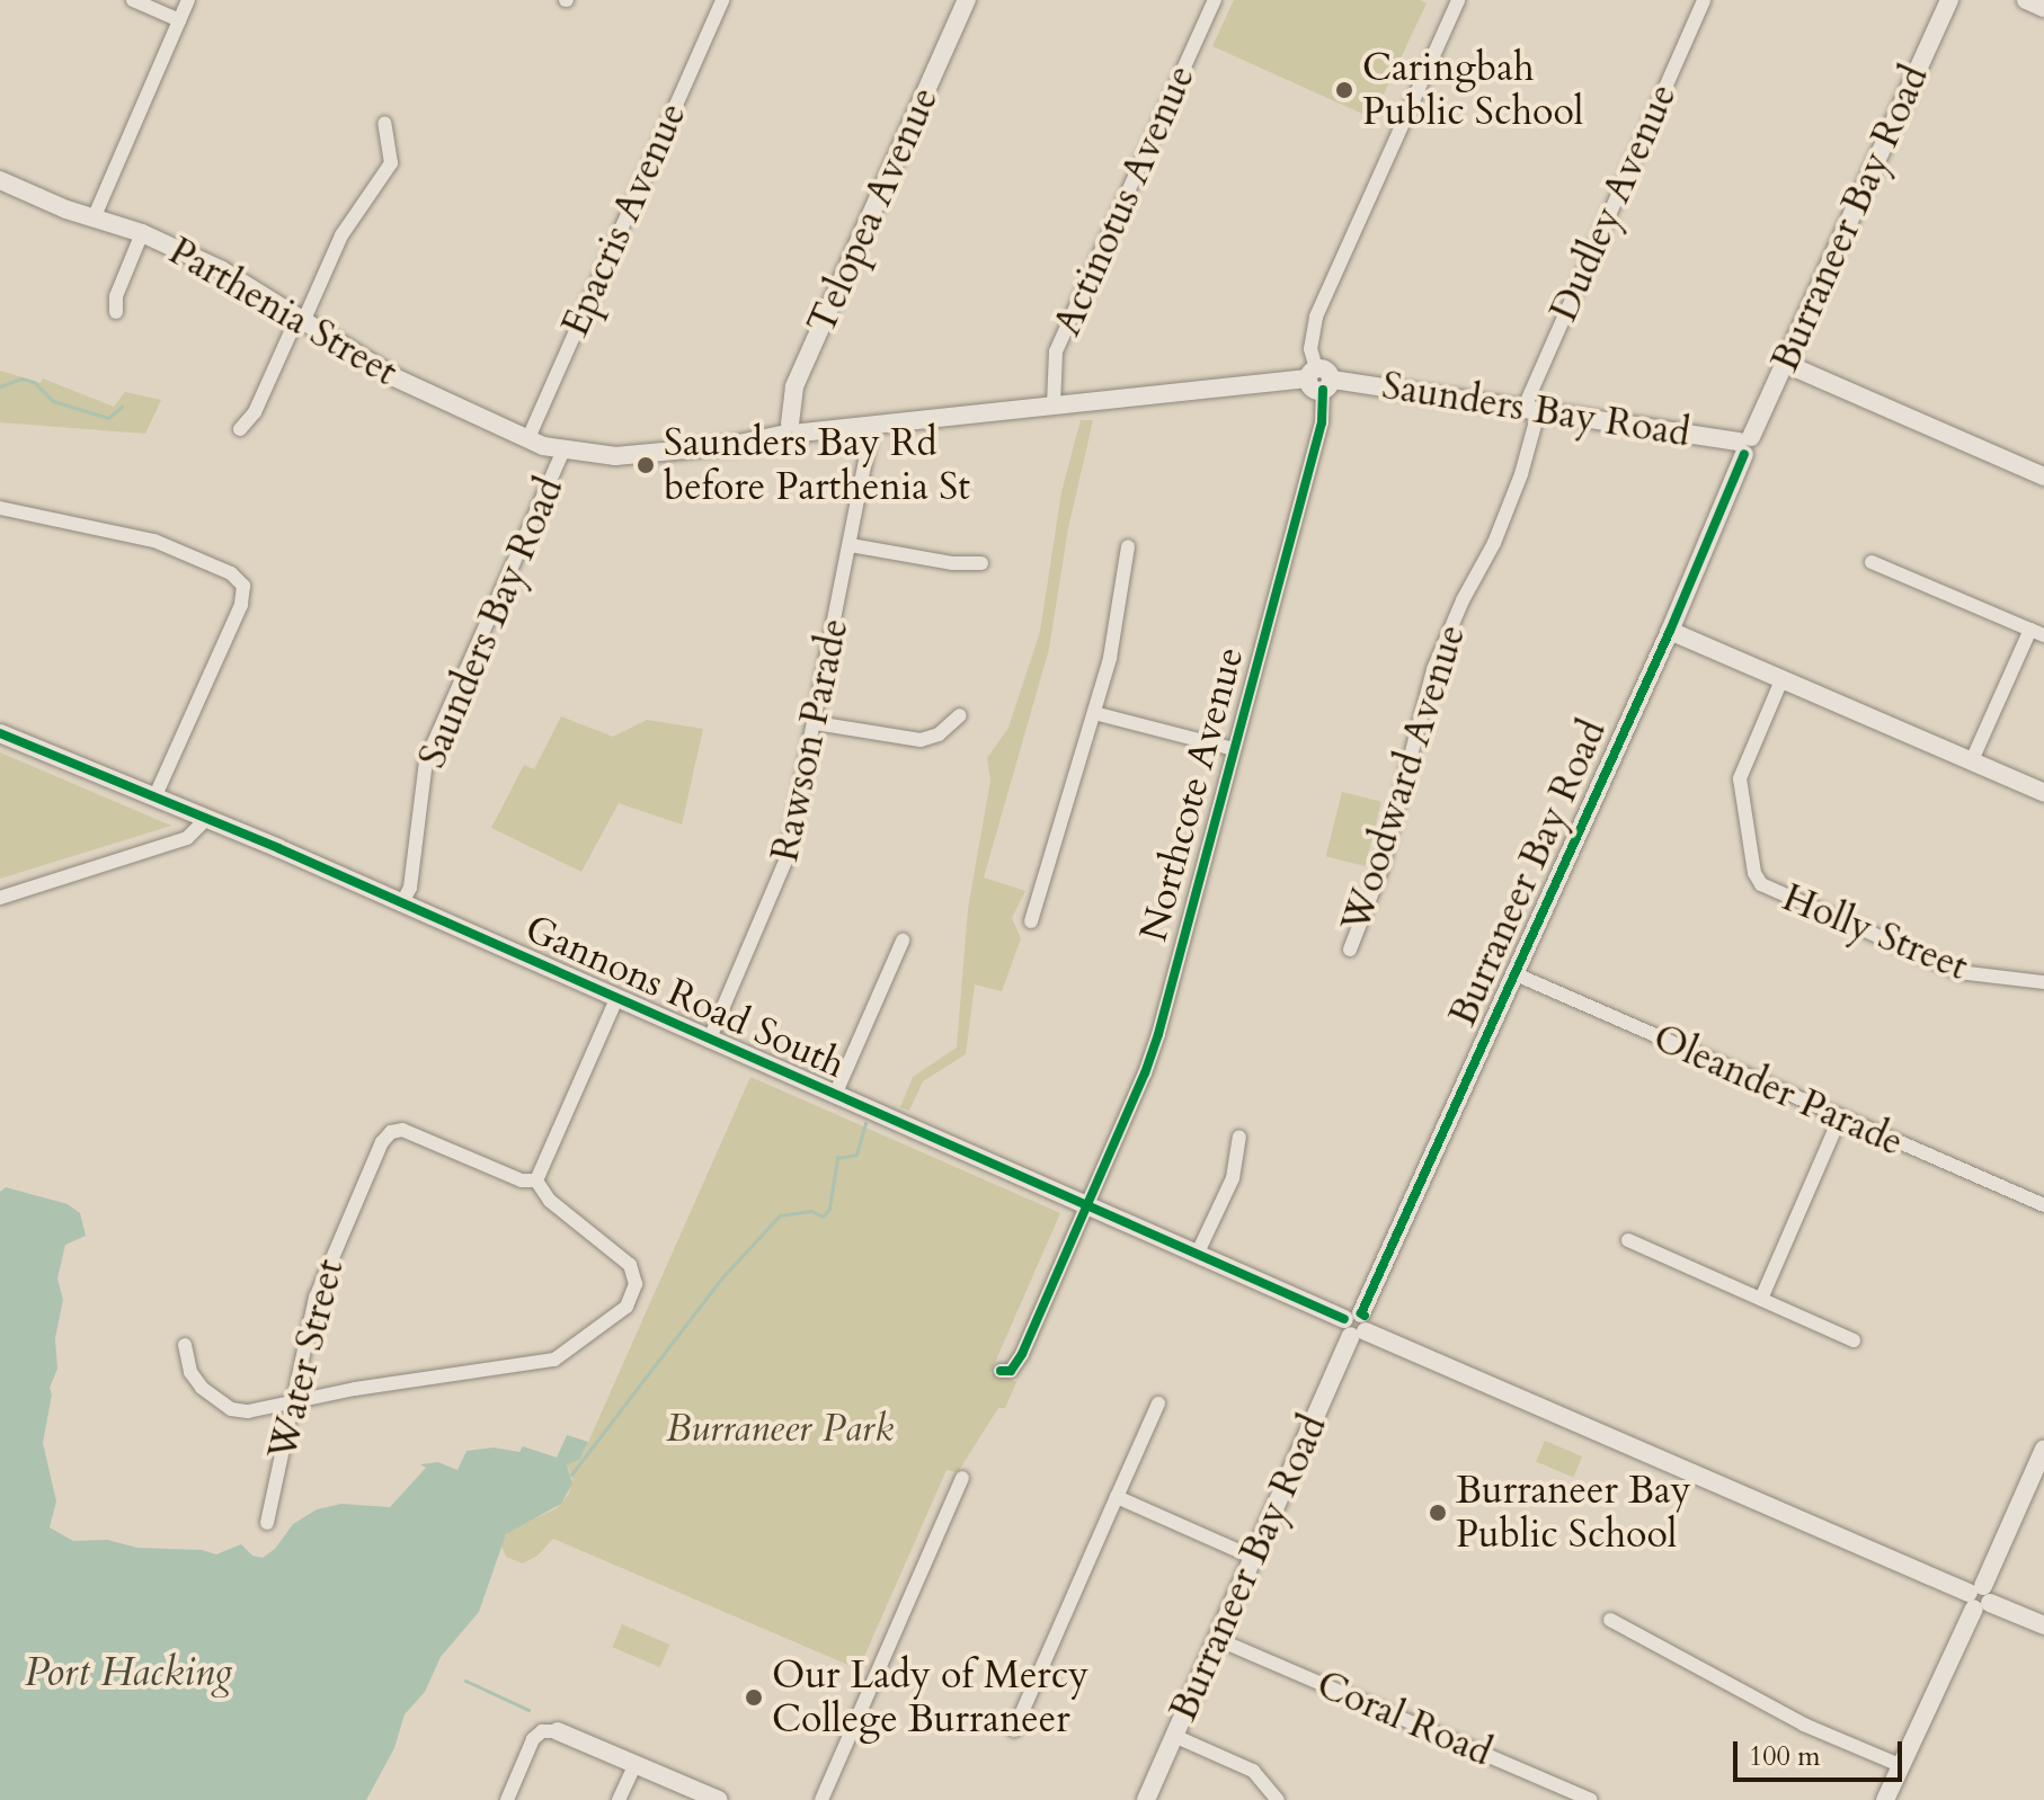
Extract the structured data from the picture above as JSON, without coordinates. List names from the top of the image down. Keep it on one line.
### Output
{"streets":{"street":["Actinotus Avenue","Dudley Avenue","Telopea Avenue","Burraneer Bay Road","Epacris Avenue","Parthenia Street","Saunders Bay Road","Rawson Parade","Woodward Avenue","Northcote Avenue","Holly Street","Gannons Road South","Oleander Parade","Water Street","Coral Road"]},"crossings":[["Actinotus Avenue","Saunders Bay Road"],["Dudley Avenue","Saunders Bay Road"],["Dudley Avenue","Woodward Avenue"],["Telopea Avenue","Saunders Bay Road"],["Burraneer Bay Road","Saunders Bay Road"],["Burraneer Bay Road","Gannons Road South"],["Burraneer Bay Road","Oleander Parade"],["Burraneer Bay Road","Coral Road"],["Epacris Avenue","Parthenia Street"],["Parthenia Street","Saunders Bay Road"],["Saunders Bay Road","Rawson Parade"],["Saunders Bay Road","Woodward Avenue"],["Saunders Bay Road","Northcote Avenue"],["Saunders Bay Road","Gannons Road South"],["Rawson Parade","Gannons Road South"],["Northcote Avenue","Gannons Road South"]],"water":["Port Hacking"],"parks":["Burraneer Park"],"places":["Caringbah Public School","Saunders Bay Rd before Parthenia St","Burraneer Bay Public School","Our Lady of Mercy College Burraneer"],"scale_bar":"100 m"}
